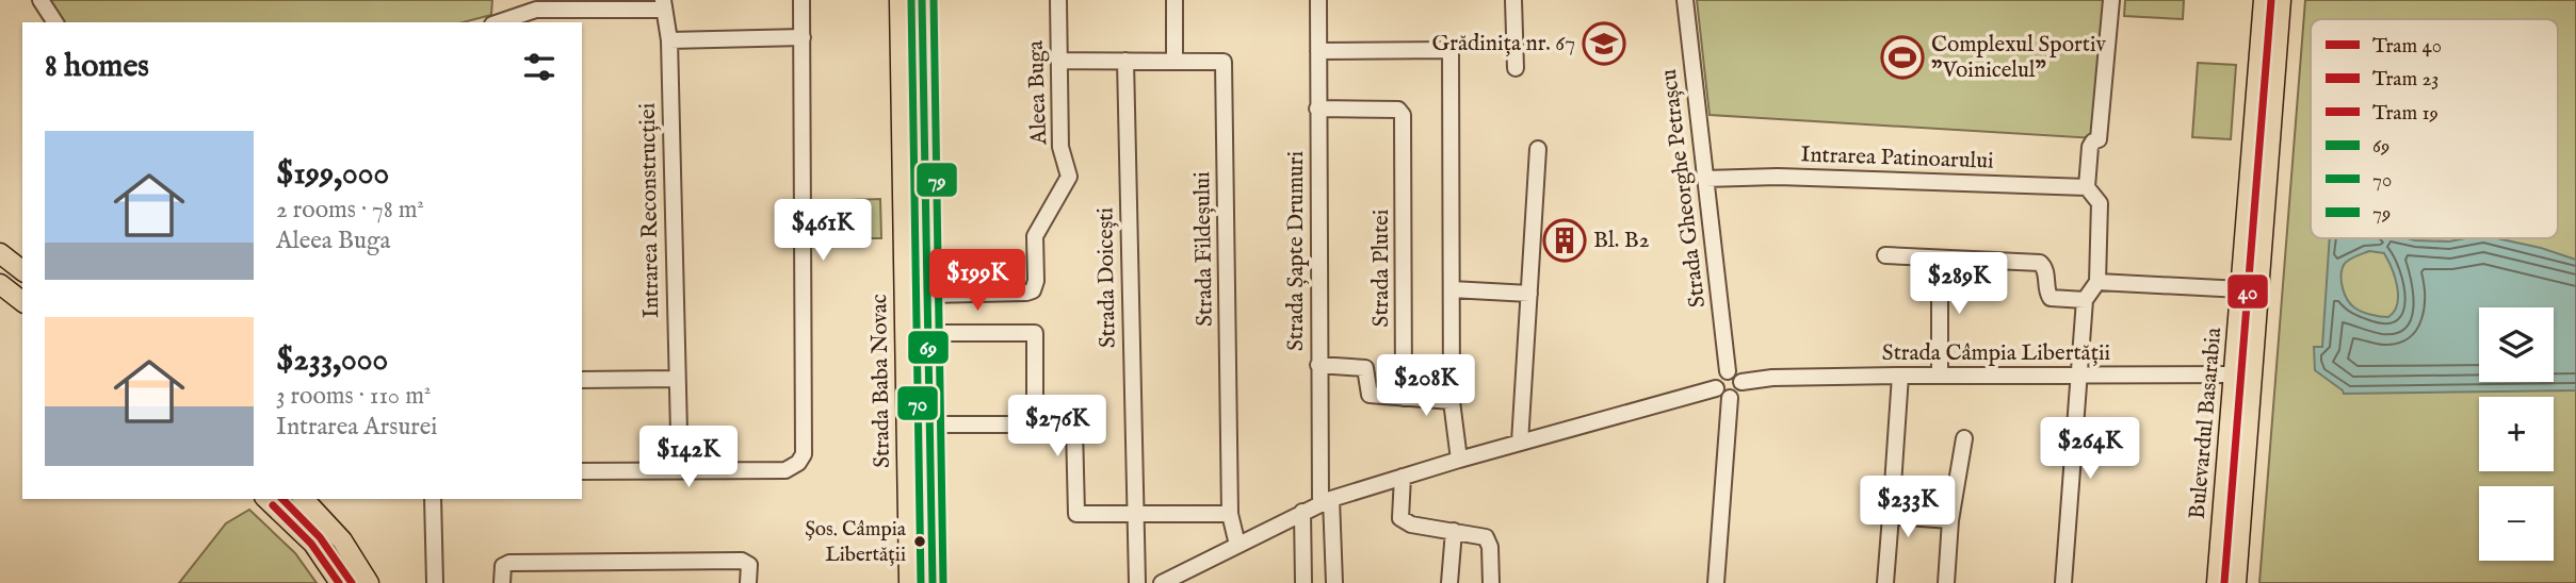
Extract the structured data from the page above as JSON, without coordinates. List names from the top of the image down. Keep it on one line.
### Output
{"streets":{"main road":["Strada Baba Novac","Bulevardul Basarabia"],"street":["Aleea Buga","Intrarea Patinoarului","Strada Gheorghe Petrașcu","Intrarea Reconstrucției","Strada Fildeșului","Strada Șapte Drumuri","Strada Plutei","Strada Doicești","Strada Câmpia Libertății"]},"crossings":[["Intrarea Patinoarului","Strada Gheorghe Petrașcu"],["Strada Gheorghe Petrașcu","Strada Câmpia Libertății"],["Strada Șapte Drumuri","Strada Plutei"],["Strada Câmpia Libertății","Bulevardul Basarabia"]],"places":{"school or university":["Grădinița nr. 67"],"sports":["Complexul Sportiv \"Voinicelul\""],"building":["Bl. B2"],"other":["Șos. Câmpia Libertății"]},"lines":["tram line 40","transit line 69","transit line 70","transit line 79","tram line 23","tram line 19"],"legend":["Tram 40","Tram 23","Tram 19","69","70","79"],"page":{"heading":"8 homes","list":[{"name":"$199,000","note":"2 rooms · 78 m² · Aleea Buga"},{"name":"$233,000","note":"3 rooms · 110 m² · Intrarea Arsurei"}],"price":["$461K","$199K","$289K","$208K","$276K","$264K","$142K","$233K"],"map_buttons":["+","−"]}}
